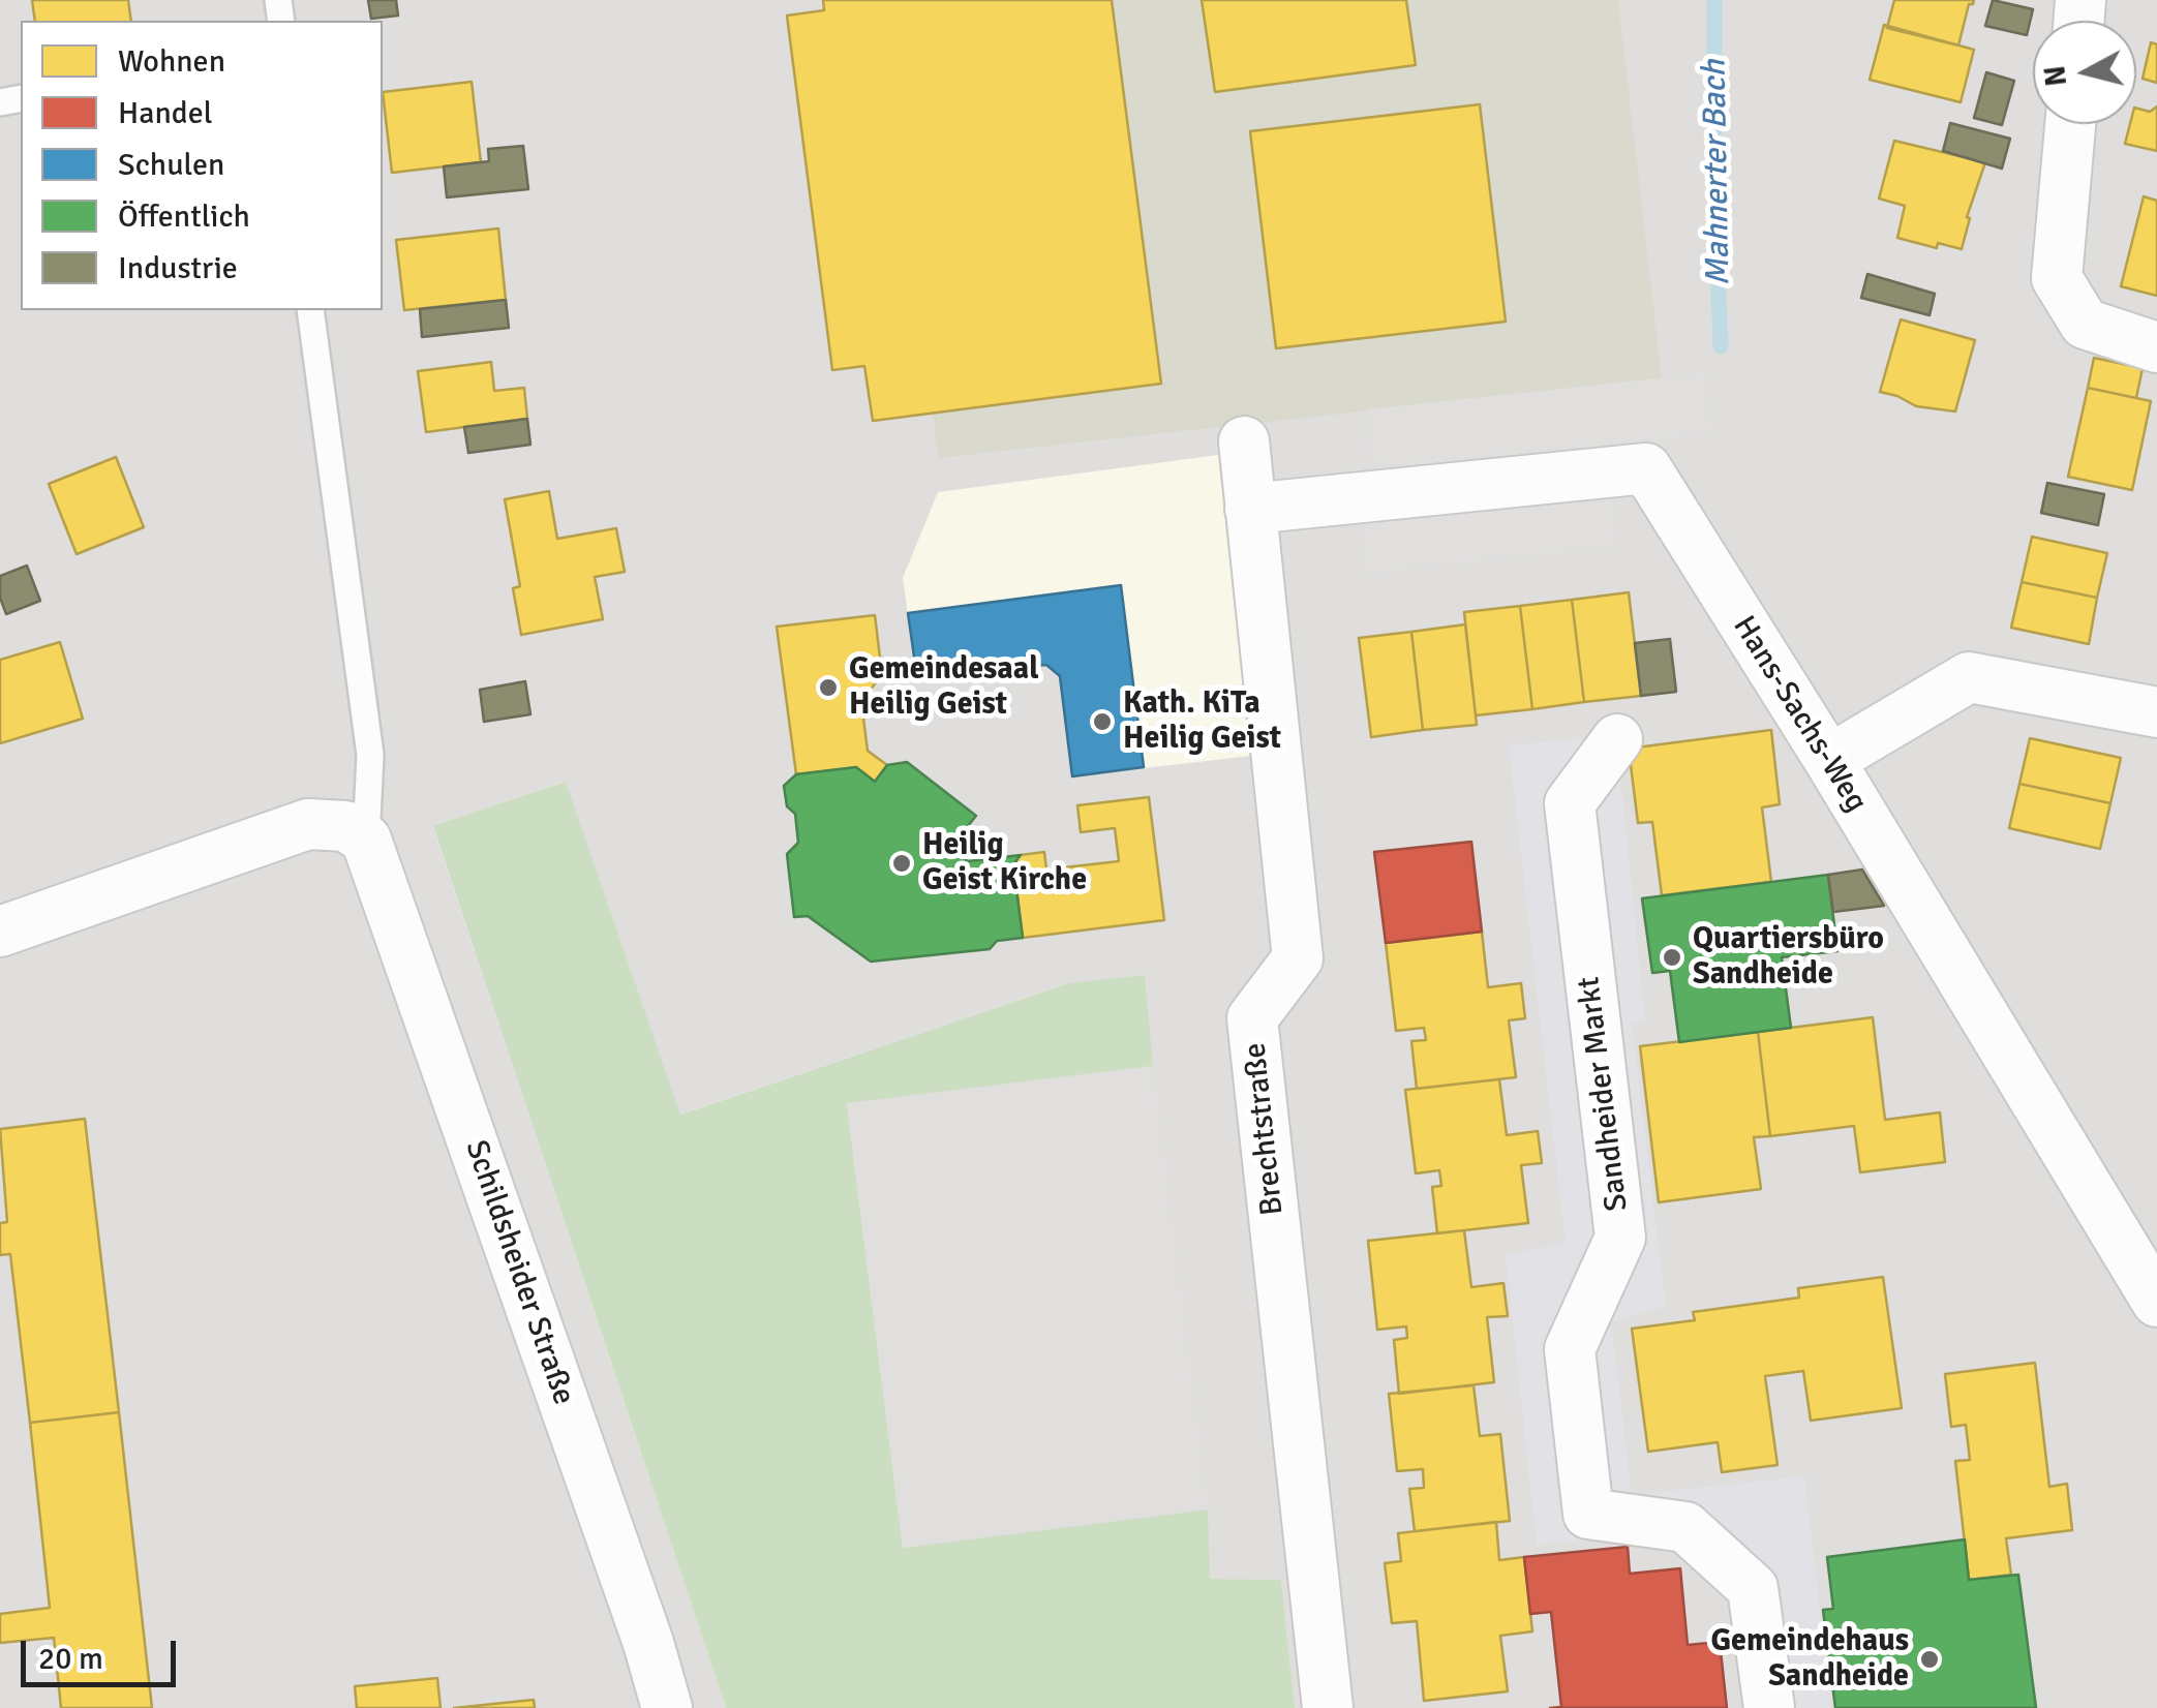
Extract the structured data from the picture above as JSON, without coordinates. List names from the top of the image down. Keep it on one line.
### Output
{"streets":{"street":["Hans-Sachs-Weg","Sandheider Markt","Brechtstraße","Schildsheider Straße"]},"crossings":[["Hans-Sachs-Weg","Brechtstraße"]],"water":["Mahnerter Bach"],"places":["Gemeindesaal Heilig Geist","Kath. KiTa Heilig Geist","Heilig Geist Kirche","Quartiersbüro Sandheide","Gemeindehaus Sandheide"],"legend":["Wohnen","Handel","Schulen","Öffentlich","Industrie"],"scale_bar":"20 m","north":"left"}
